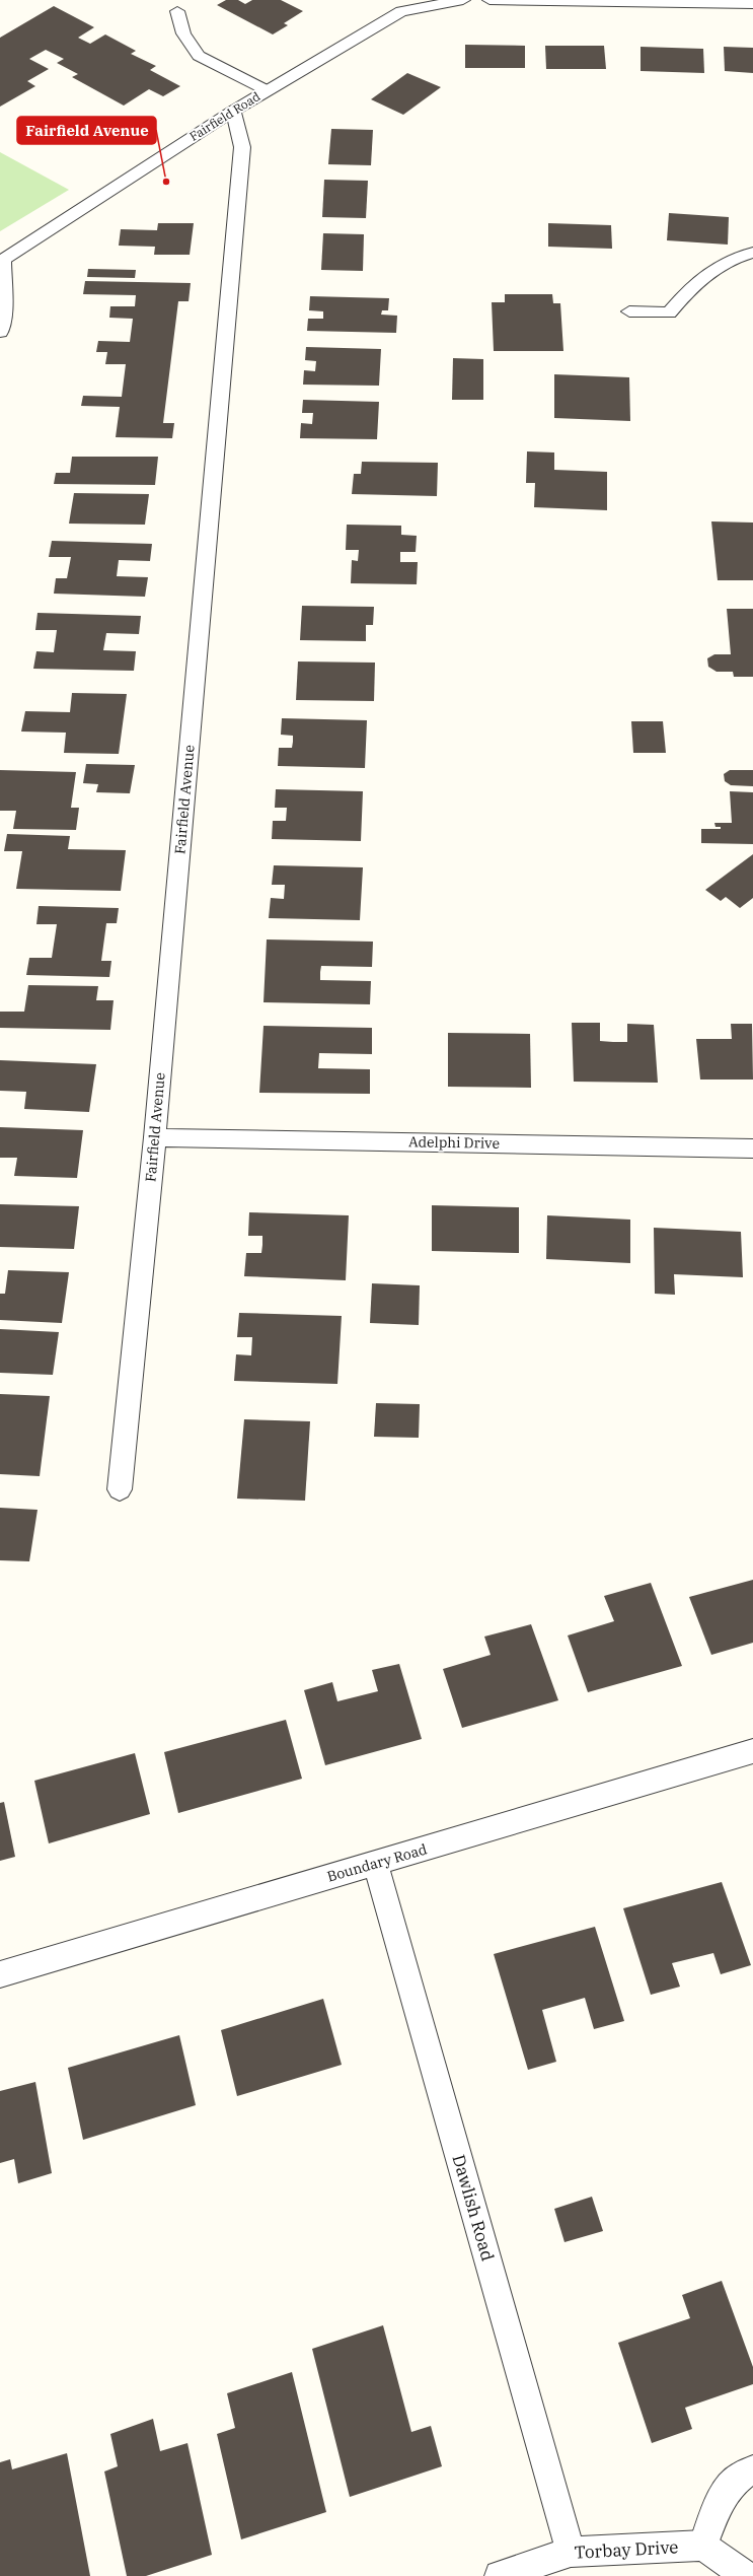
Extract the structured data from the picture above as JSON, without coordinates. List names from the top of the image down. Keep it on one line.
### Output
{"streets":{"street":["Fairfield Road","Fairfield Avenue","Adelphi Drive","Boundary Road","Dawlish Road","Torbay Drive"]},"crossings":[["Fairfield Road","Fairfield Avenue"],["Fairfield Avenue","Adelphi Drive"],["Boundary Road","Dawlish Road"],["Dawlish Road","Torbay Drive"]],"places":["Fairfield Avenue"]}
